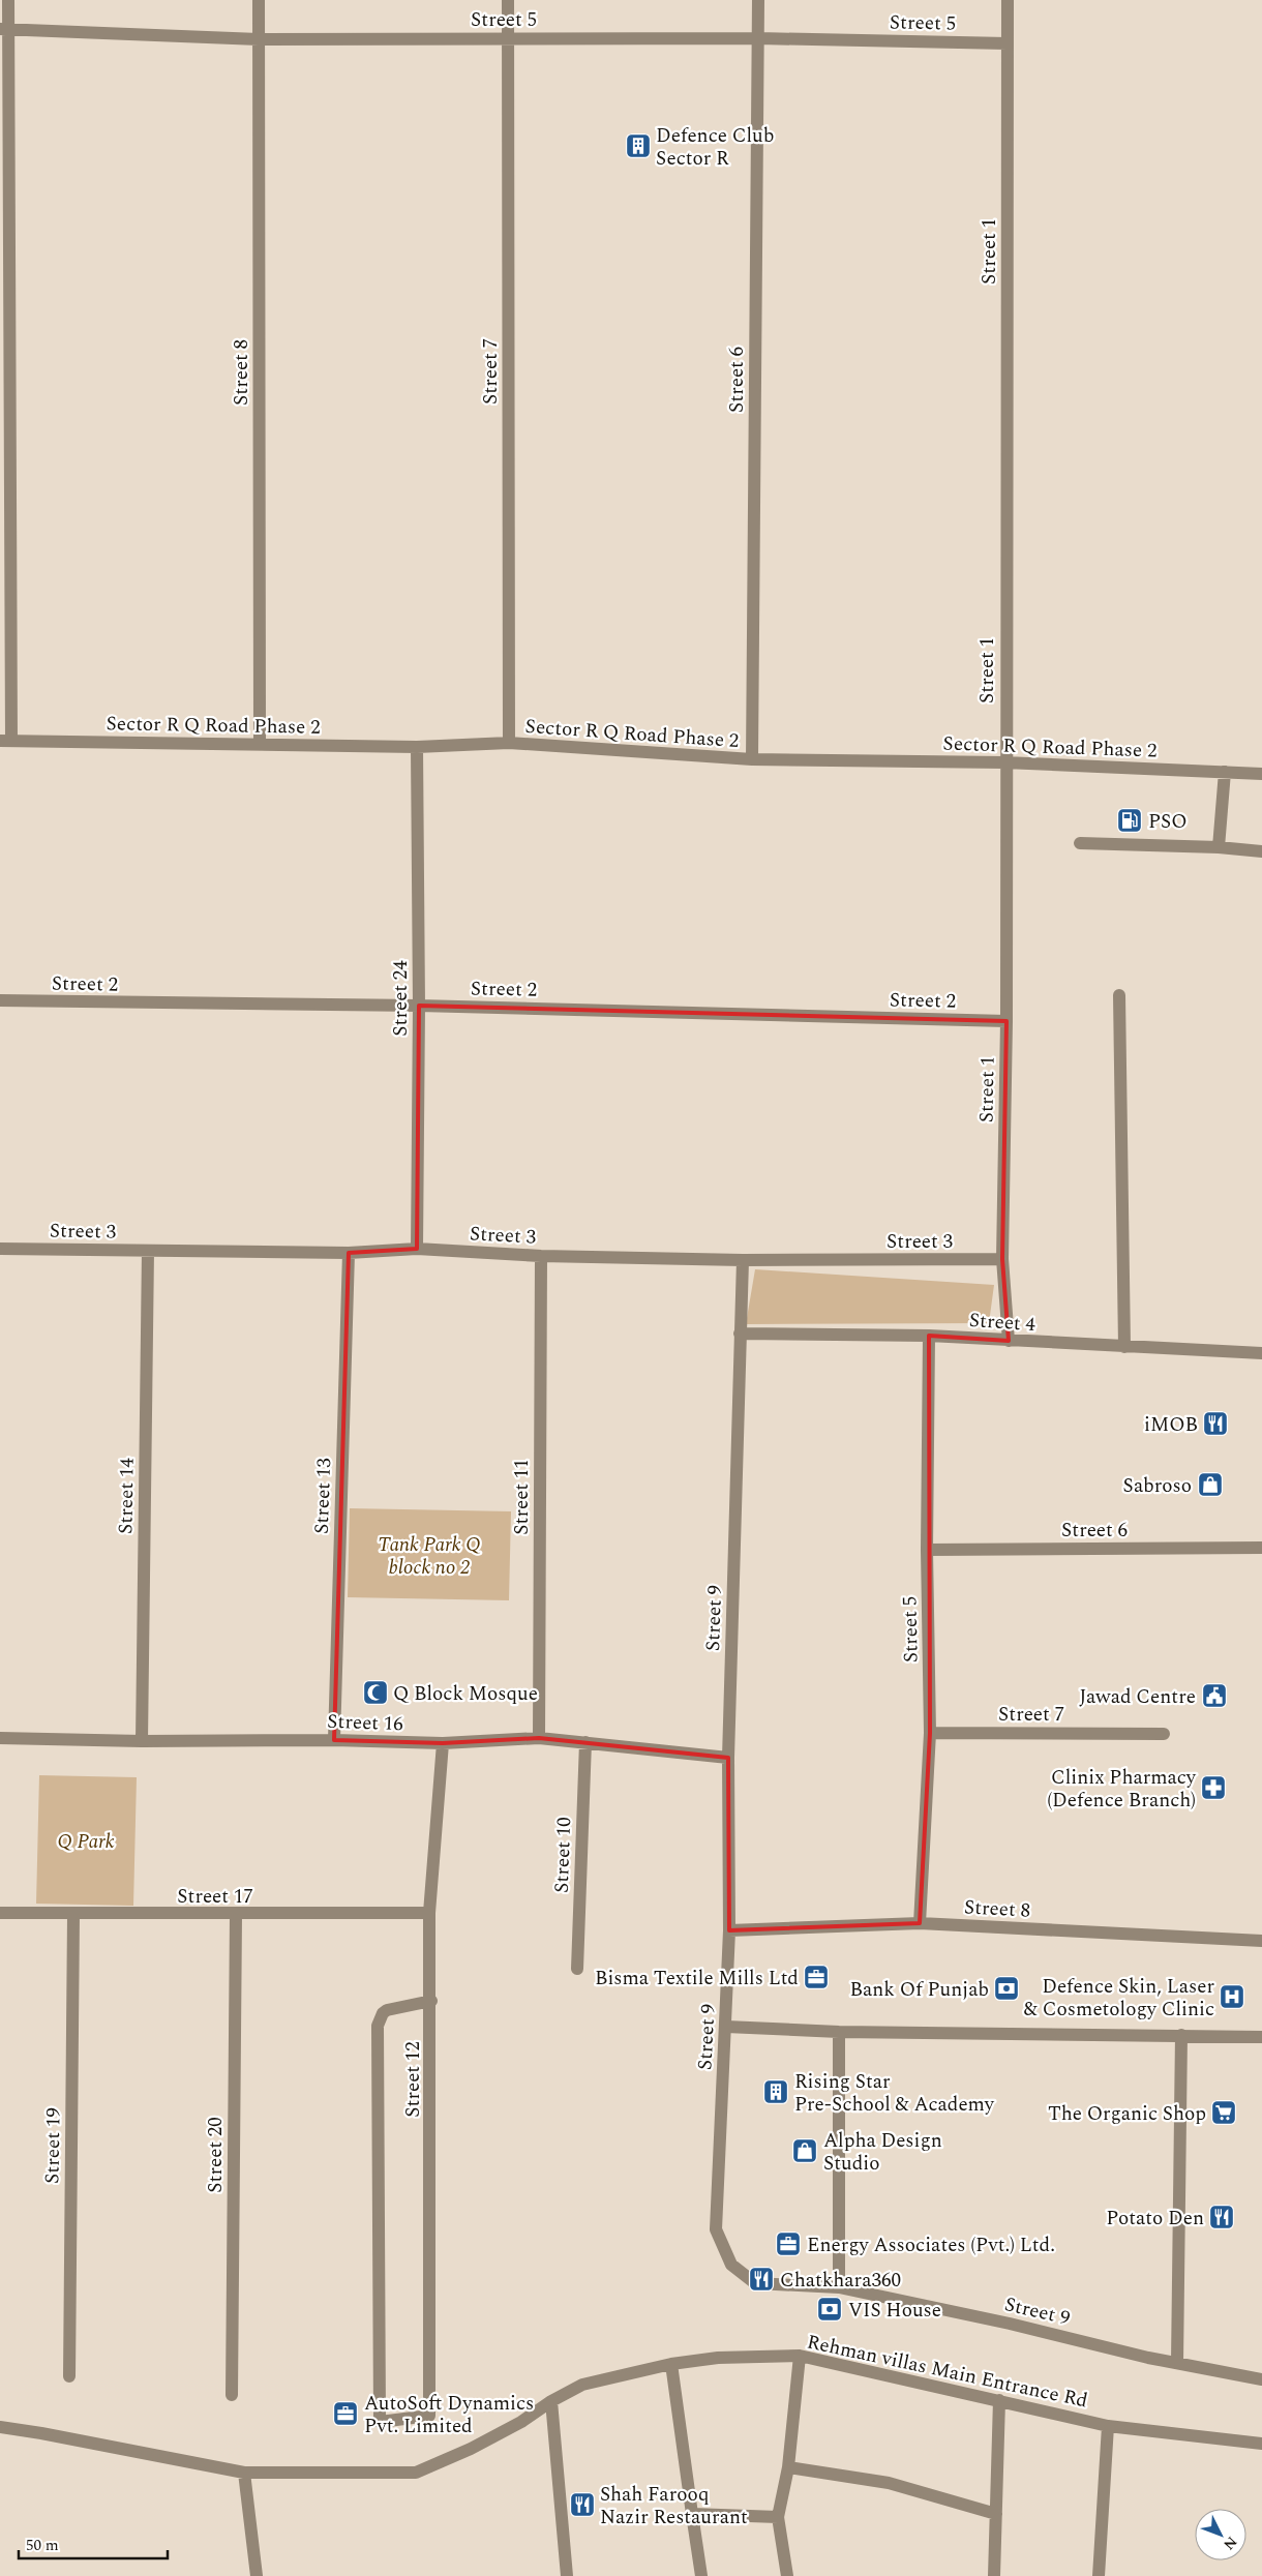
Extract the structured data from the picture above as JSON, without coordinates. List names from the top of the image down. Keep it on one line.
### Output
{"streets":{"street":["Street 5","Street 1","Street 7","Street 8","Street 6","Sector R Q Road Phase 2","Street 2","Street 24","Street 3","Street 4","Street 14","Street 13","Street 11","Street 9","Street 16","Street 10","Street 17","Street 12","Street 19","Street 20","Rehman villas Main Entrance Rd"]},"crossings":[["Street 5","Street 1"],["Street 5","Street 7"],["Street 5","Street 8"],["Street 5","Street 6"],["Street 5","Street 4"],["Street 1","Sector R Q Road Phase 2"],["Street 1","Street 2"],["Street 1","Street 3"],["Street 1","Street 4"],["Street 7","Sector R Q Road Phase 2"],["Street 8","Sector R Q Road Phase 2"],["Street 8","Street 9"],["Street 6","Sector R Q Road Phase 2"],["Sector R Q Road Phase 2","Street 24"],["Street 2","Street 24"],["Street 24","Street 3"],["Street 3","Street 14"],["Street 3","Street 13"],["Street 3","Street 11"],["Street 3","Street 9"],["Street 4","Street 9"],["Street 14","Street 16"],["Street 13","Street 16"],["Street 11","Street 16"],["Street 9","Street 16"],["Street 16","Street 10"],["Street 16","Street 12"],["Street 17","Street 12"],["Street 17","Street 19"],["Street 17","Street 20"]],"parks":["Tank Park Q block no 2","Q Park"],"places":{"building":["Defence Club Sector R","Rising Star Pre-School & Academy"],"fuel station":["PSO"],"restaurant":["iMOB","Potato Den","Chatkhara360","Shah Farooq Nazir Restaurant"],"shop":["Sabroso","Alpha Design Studio"],"mosque":["Q Block Mosque"],"public building":["Jawad Centre"],"pharmacy":["Clinix Pharmacy (Defence Branch)"],"office":["Bisma Textile Mills Ltd","Energy Associates (Pvt.) Ltd.","AutoSoft Dynamics Pvt. Limited"],"bank":["Bank Of Punjab","VIS House"],"hospital":["Defence Skin, Laser & Cosmetology Clinic"],"supermarket":["The Organic Shop"]},"scale_bar":"50 m","north":"bottom right"}
